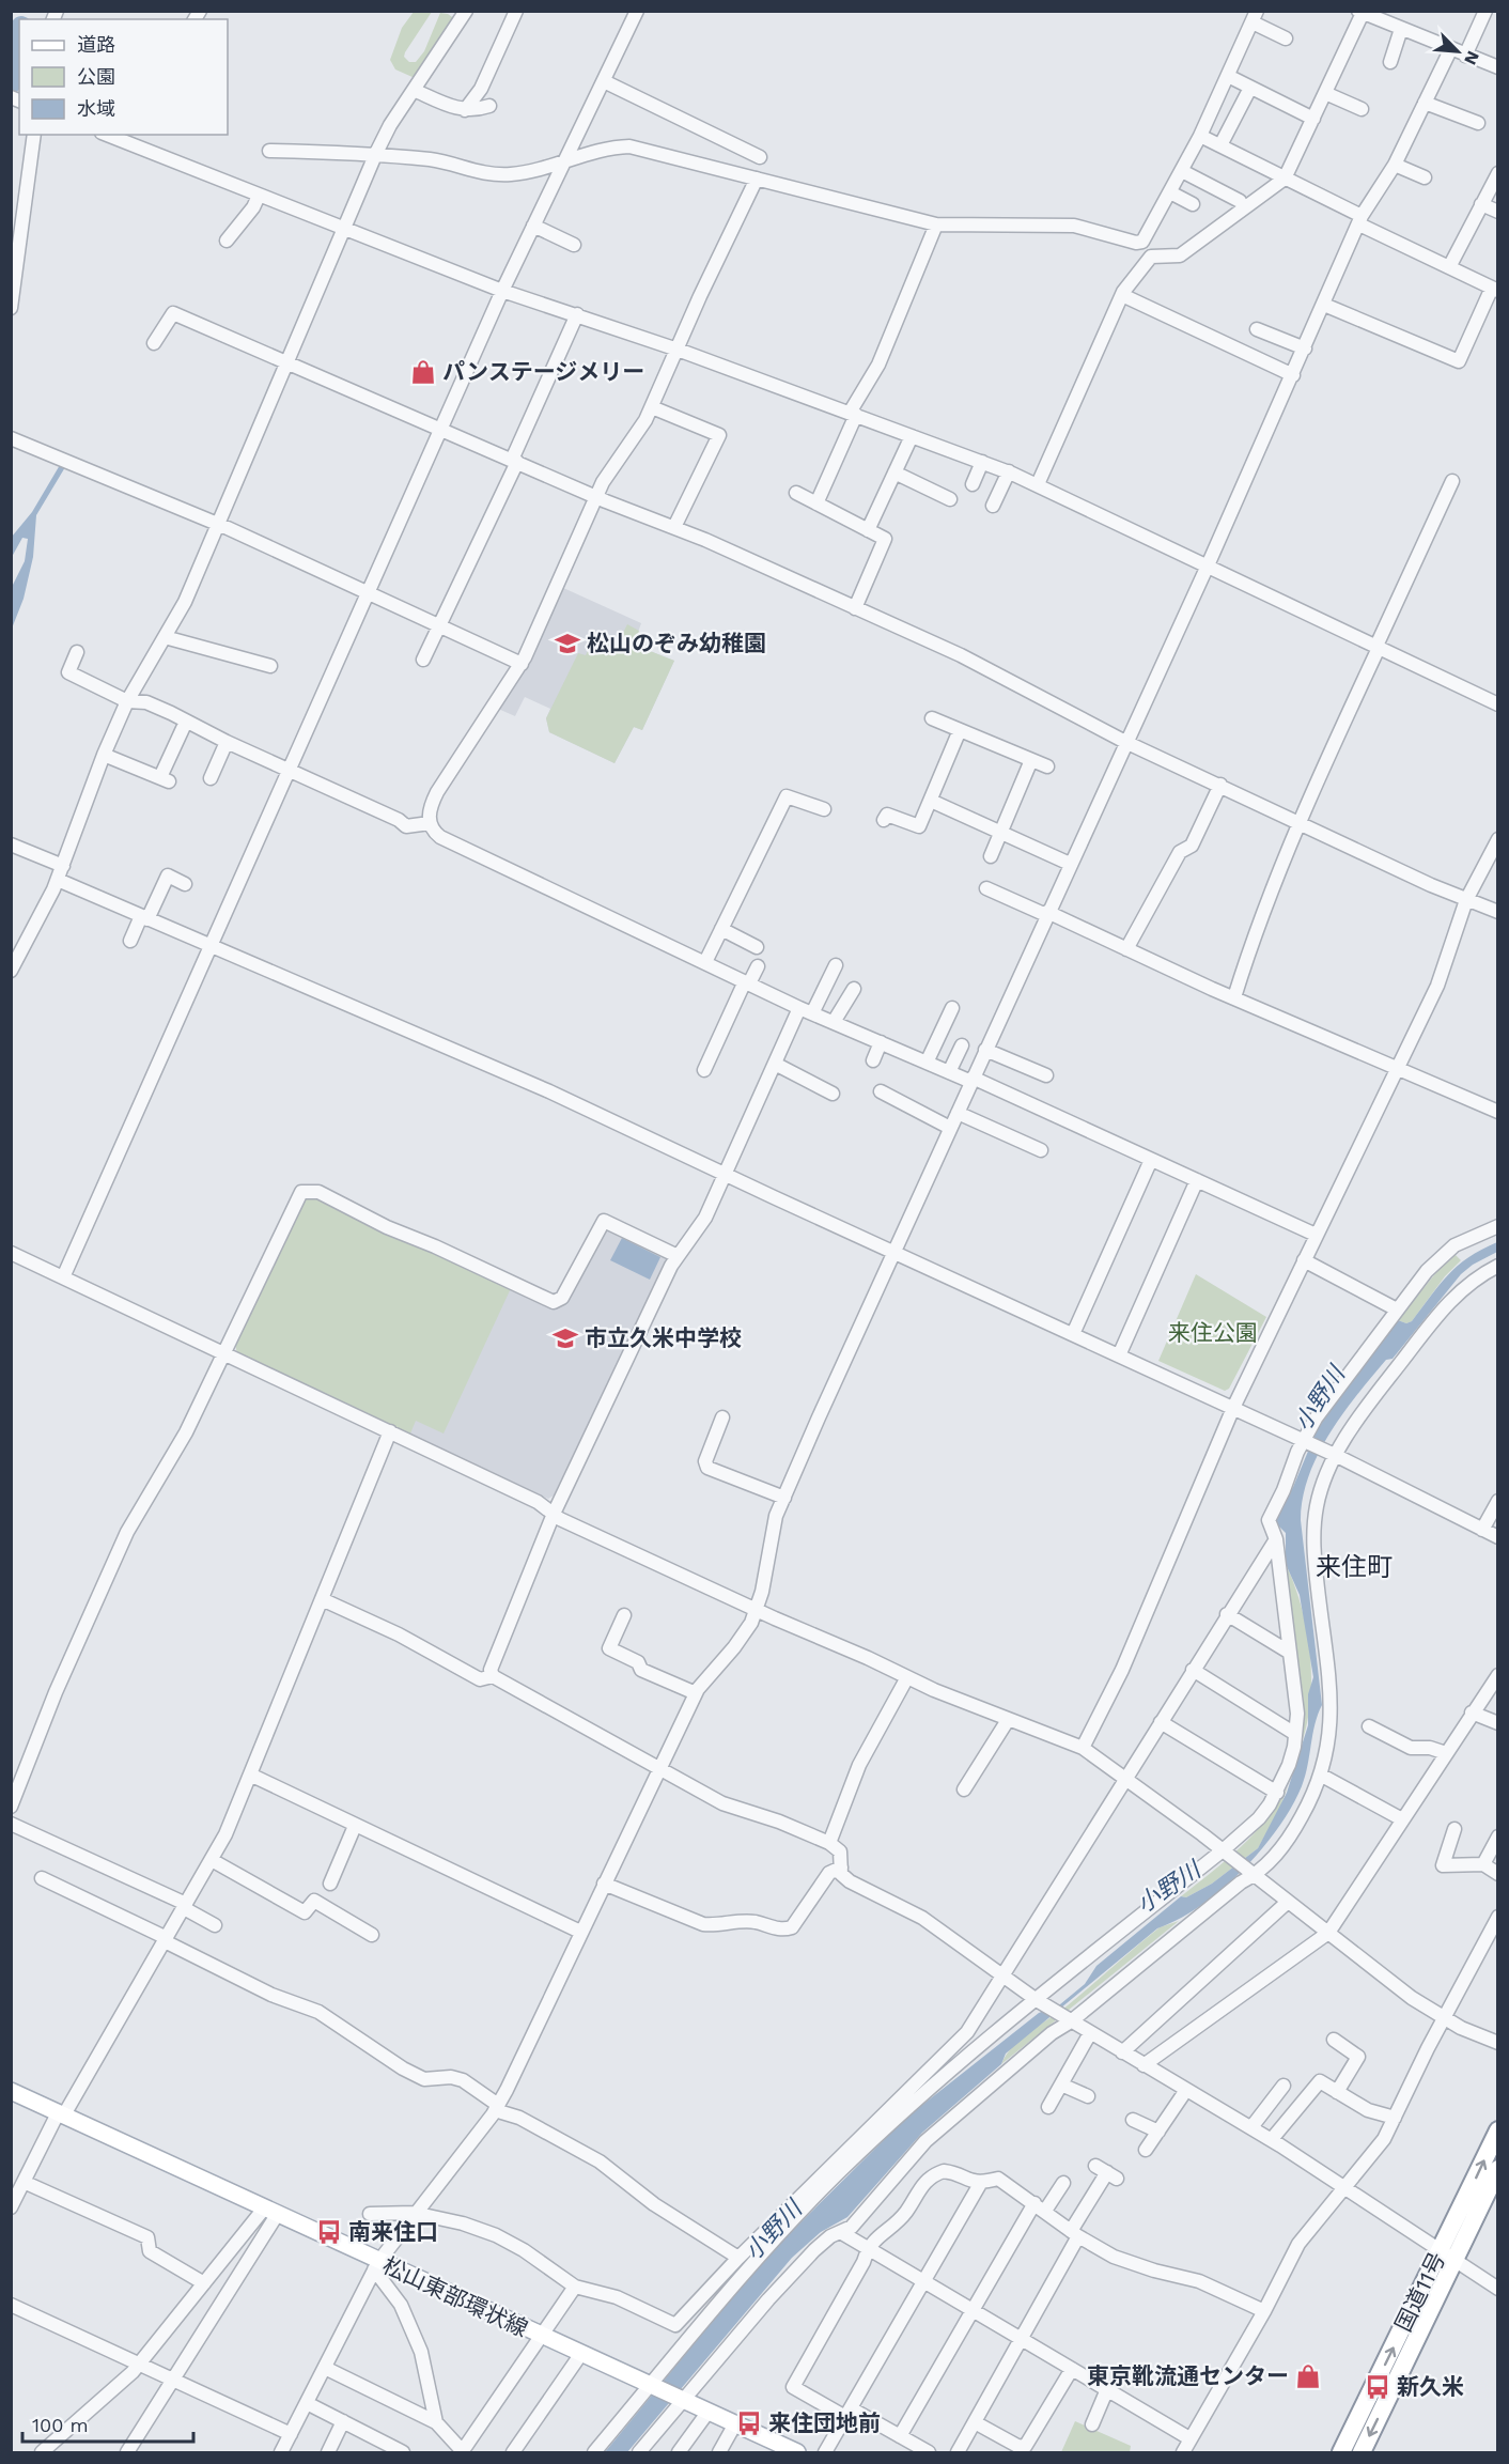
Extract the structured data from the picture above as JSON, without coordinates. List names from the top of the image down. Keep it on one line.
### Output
{"streets":{"highway":["国道11号"],"main road":["松山東部環状線"]},"districts":["来住町"],"water":["小野川"],"parks":["来住公園"],"places":{"shop":["パンステージメリー","東京靴流通センター"],"school or university":["松山のぞみ幼稚園","市立久米中学校"],"bus stop":["南来住口","新久米","来住団地前"]},"legend":["道路","公園","水域"],"scale_bar":"100 m","north":"bottom right"}
